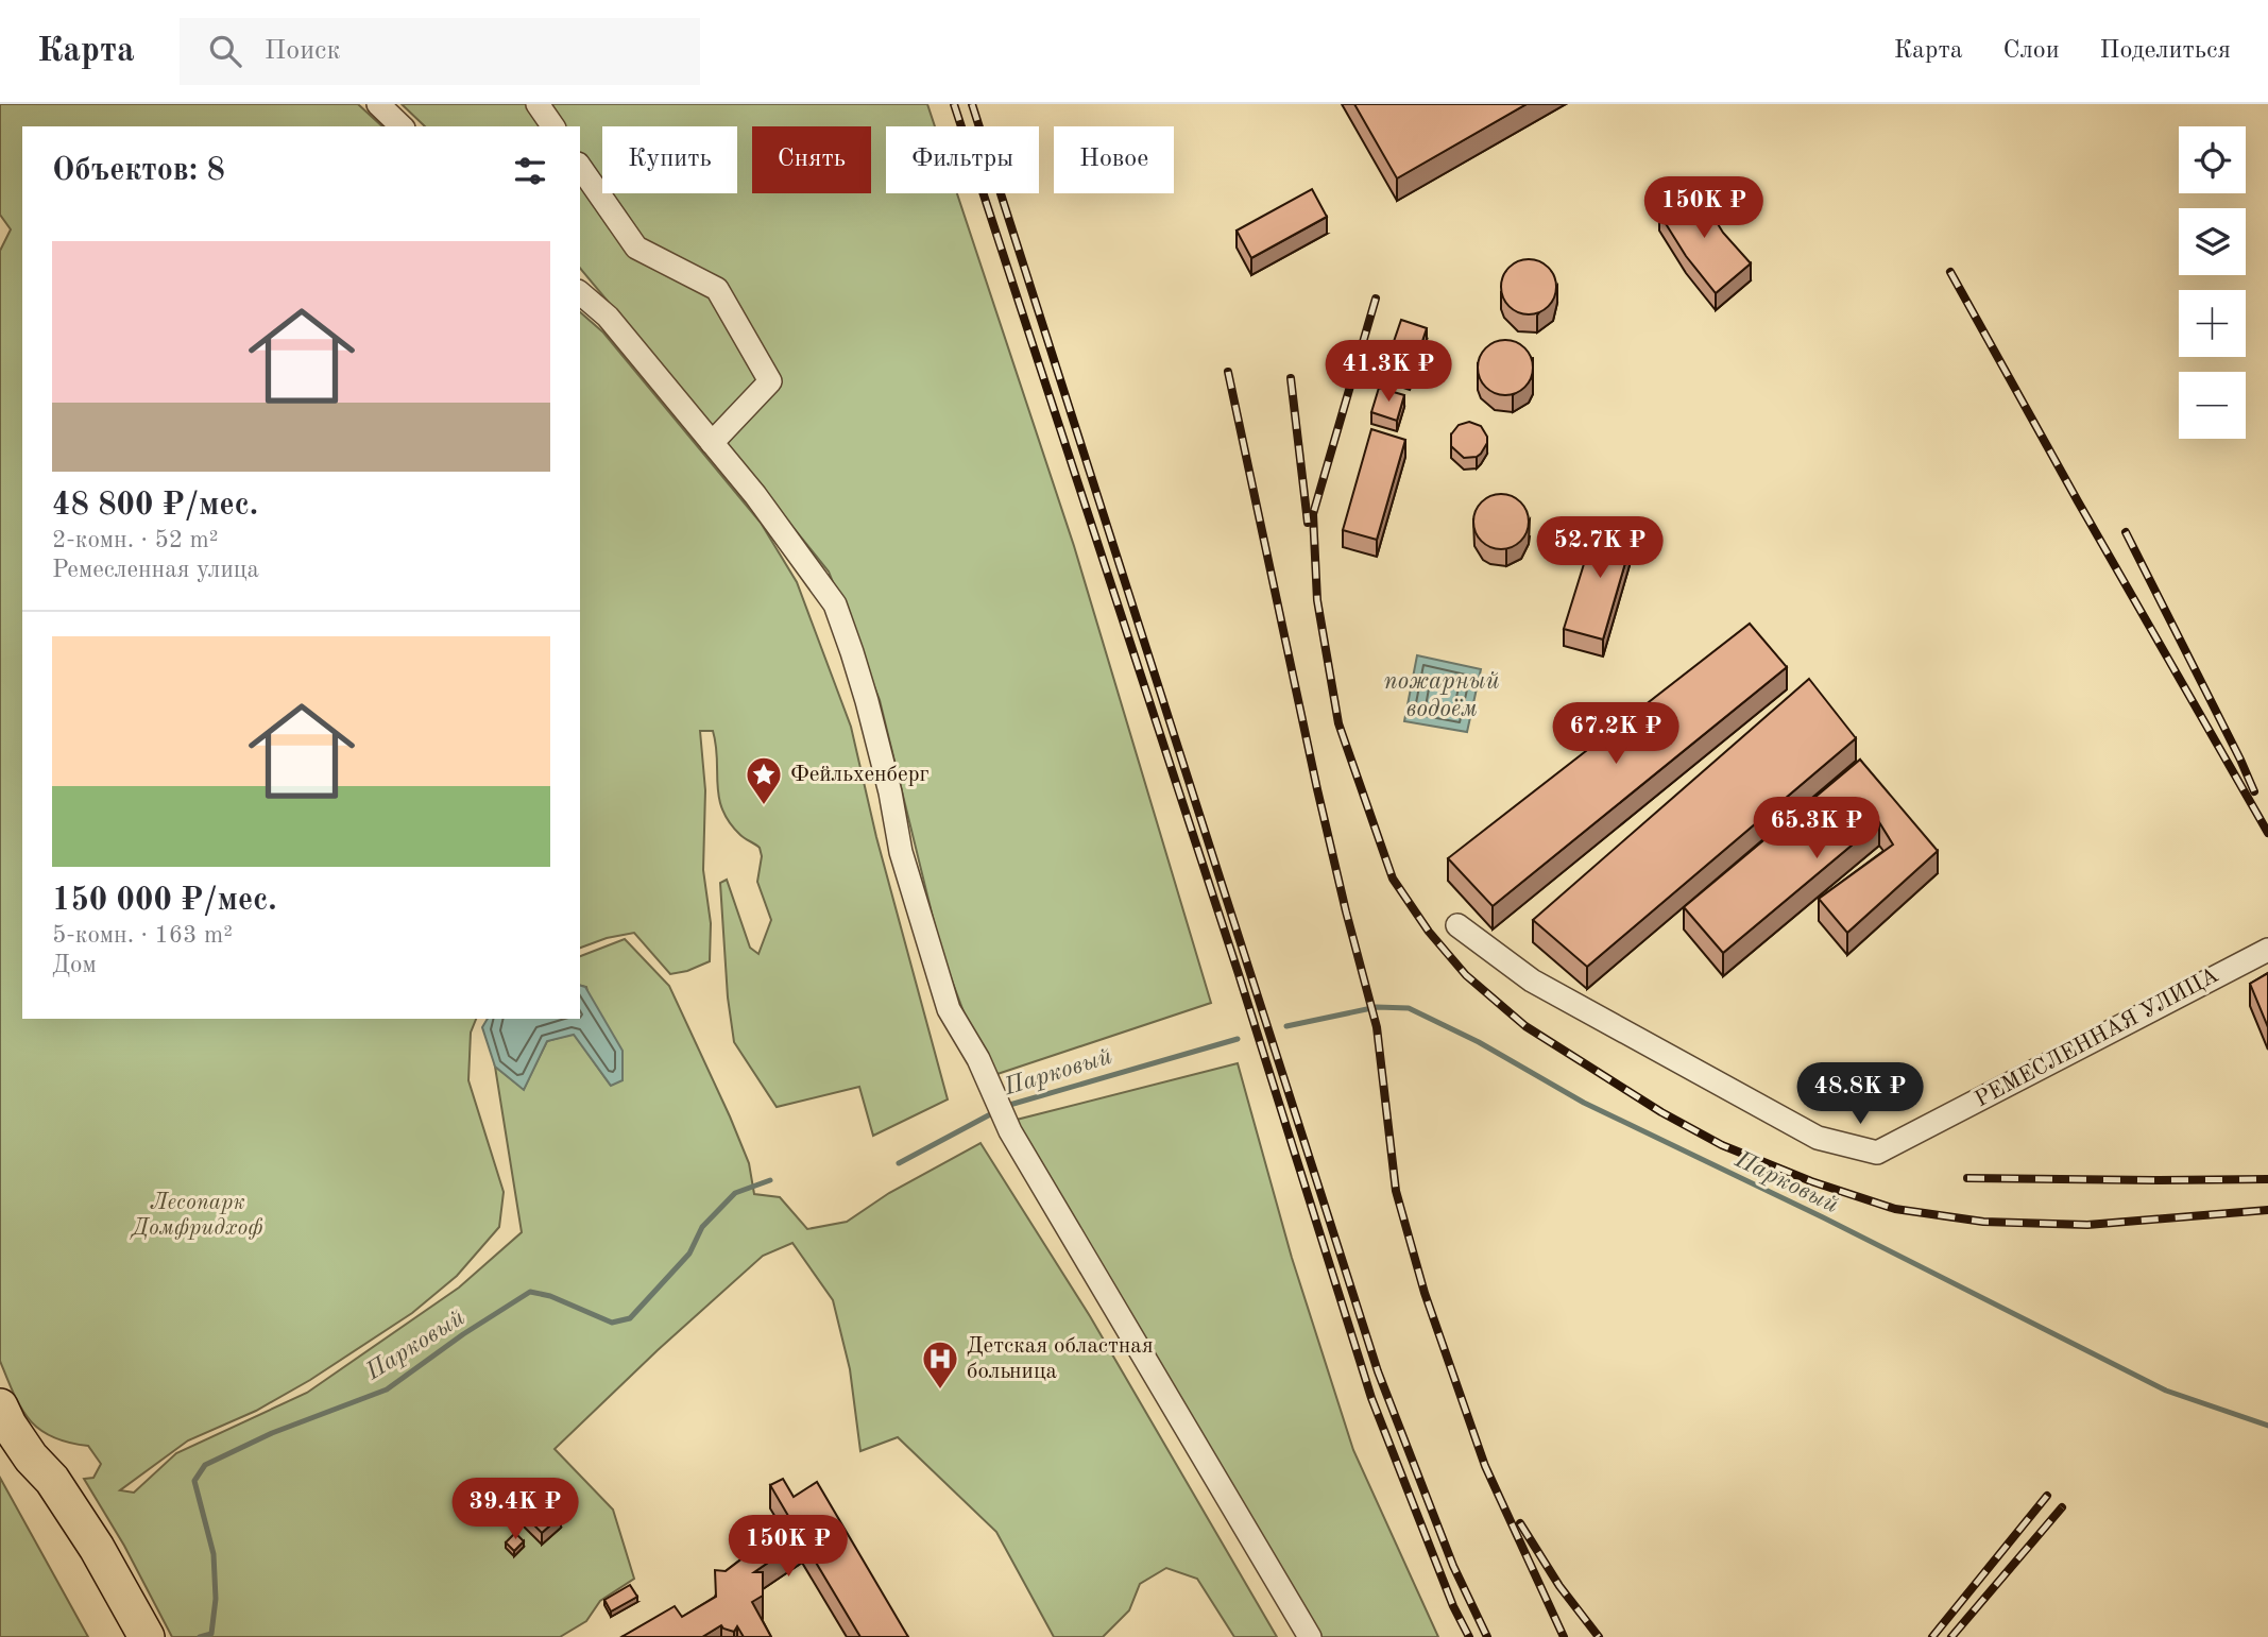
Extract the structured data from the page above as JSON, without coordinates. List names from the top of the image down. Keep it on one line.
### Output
{"streets":{"street":["РЕМЕСЛЕННАЯ УЛИЦА"]},"water":["пожарный водоём","Парковый"],"parks":["Лесопарк Домфридхоф"],"places":{"place":["Фейльхенберг"],"hospital":["Детская областная больница"]},"page":{"header":"Карта","search":"Поиск","nav":["Карта","Слои","Поделиться"],"map_buttons":["+","−"],"chip":["Купить","Снять","Фильтры","Новое"],"heading":"Объектов: 8","price":["150K ₽","41.3K ₽","52.7K ₽","67.2K ₽","65.3K ₽","48.8K ₽","39.4K ₽","150K ₽"],"list":[{"name":"48 800 ₽/мес.","note":"2-комн. · 52 m² · Ремесленная улица"},{"name":"150 000 ₽/мес.","note":"5-комн. · 163 m² · Дом"}]}}
